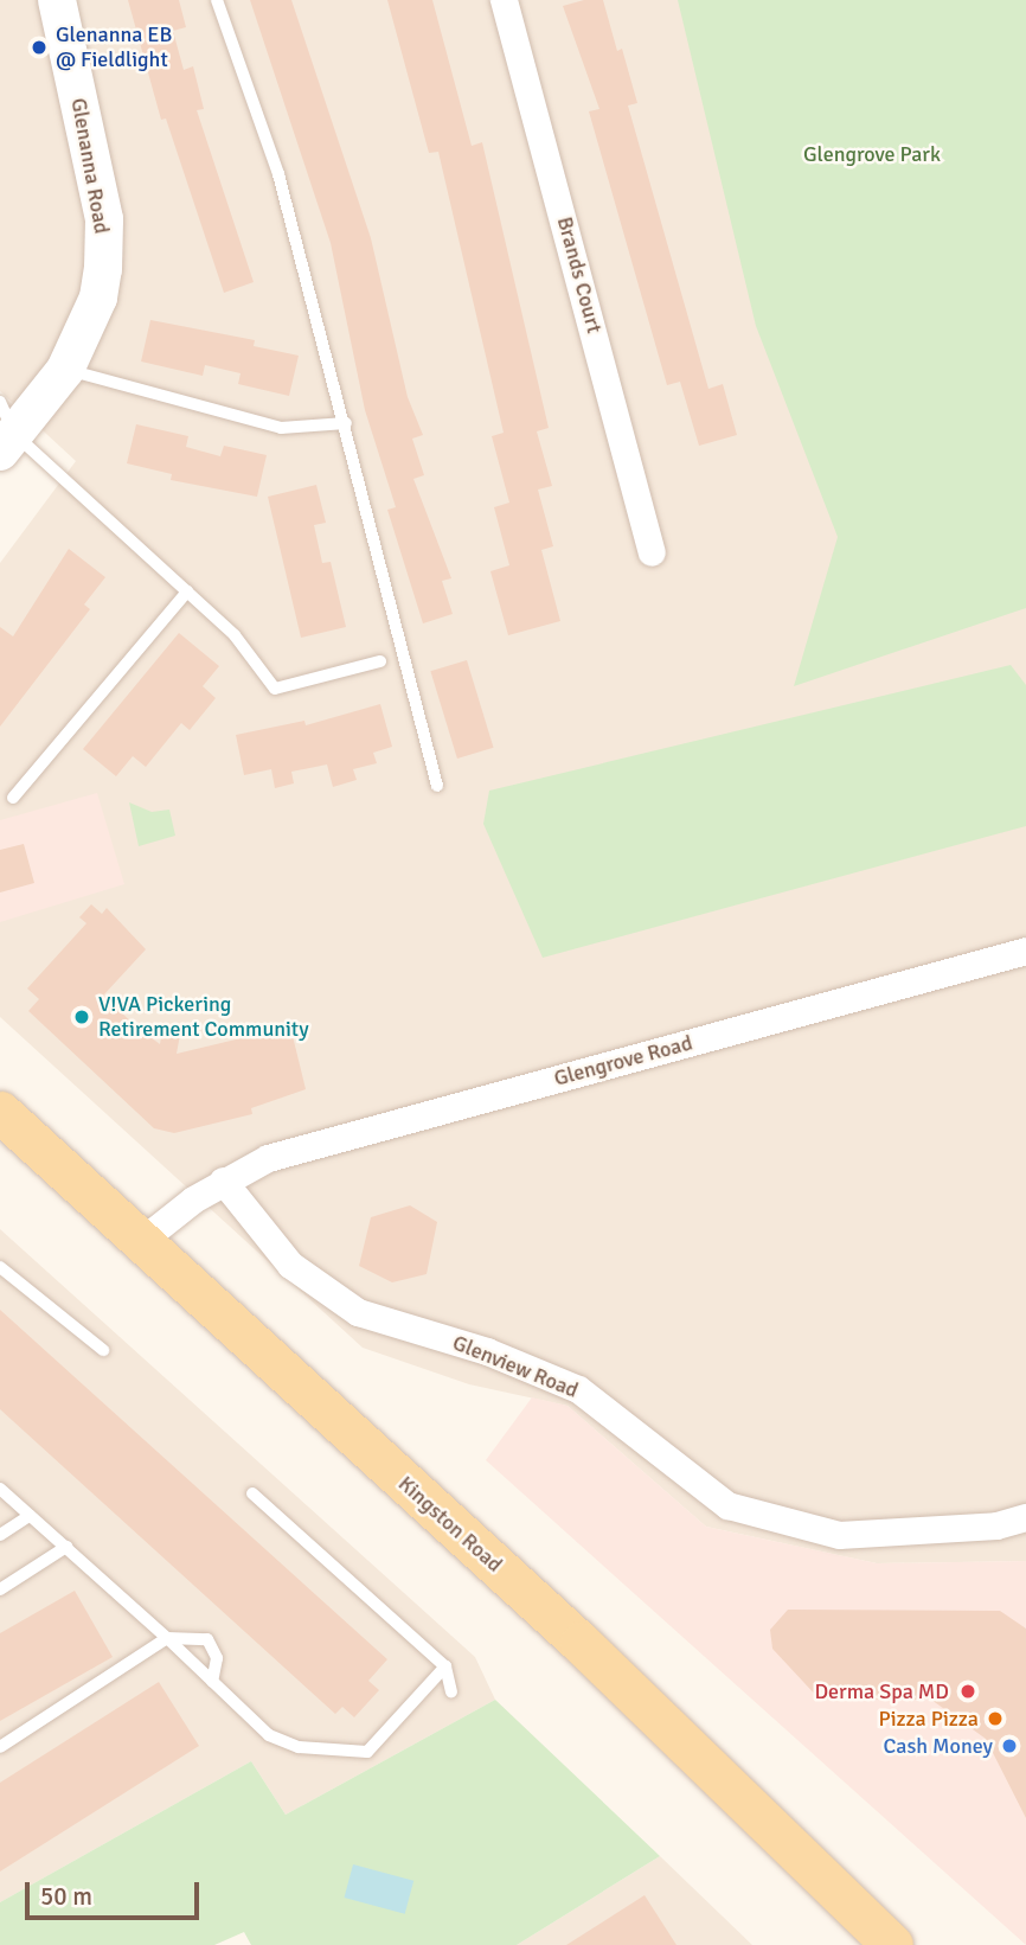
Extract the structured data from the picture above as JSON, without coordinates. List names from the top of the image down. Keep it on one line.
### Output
{"streets":{"main road":["Kingston Road"],"street":["Glenanna Road","Brands Court","Glengrove Road","Glenview Road"]},"crossings":[["Glengrove Road","Glenview Road"]],"parks":["Glengrove Park"],"places":["Glenanna EB @ Fieldlight","V!VA Pickering Retirement Community","Derma Spa MD","Pizza Pizza","Cash Money"],"scale_bar":"50 m"}
